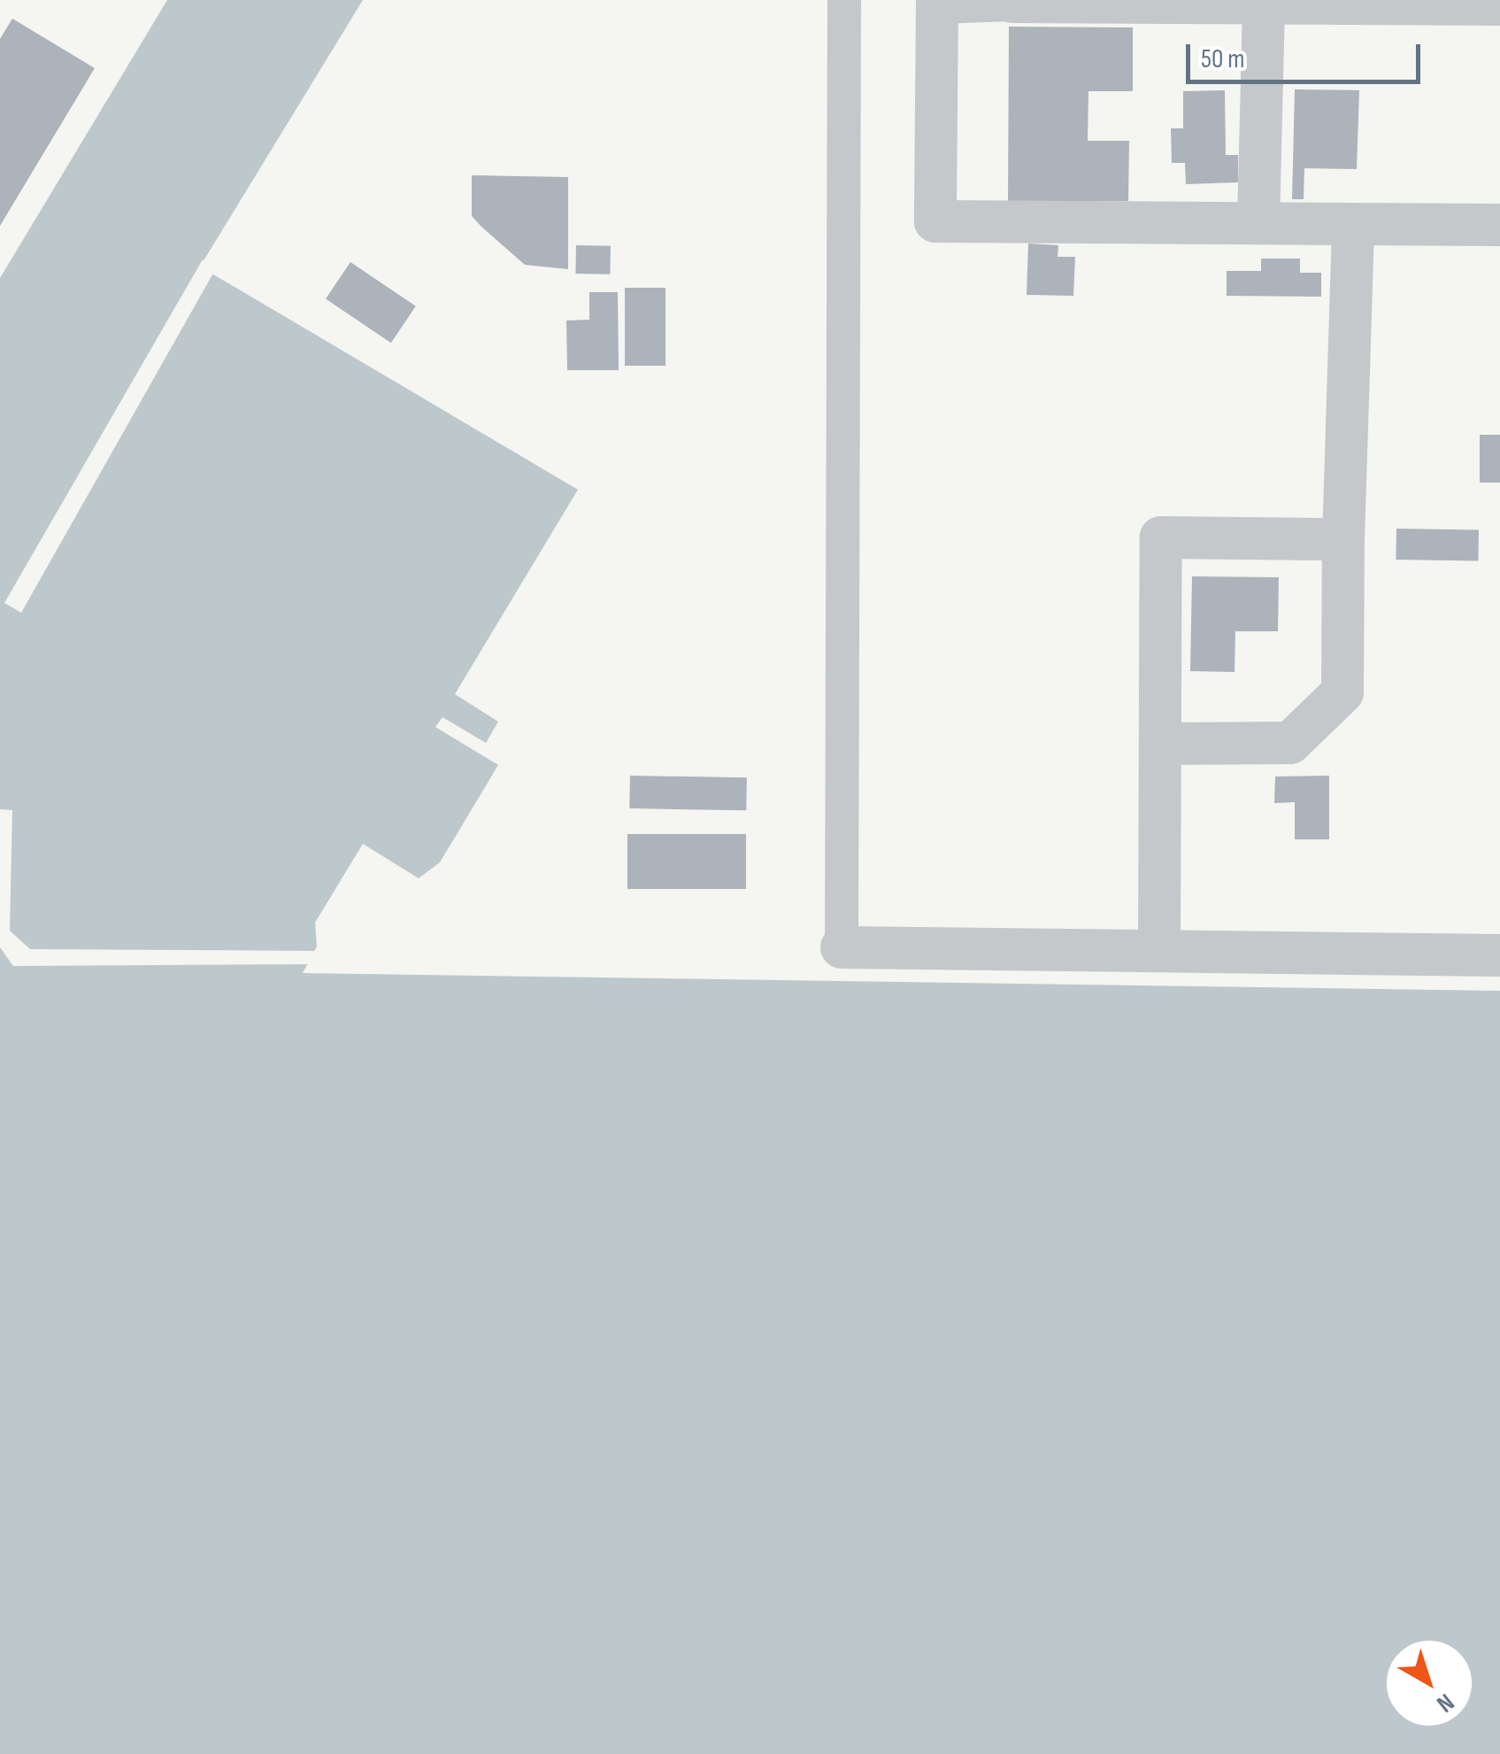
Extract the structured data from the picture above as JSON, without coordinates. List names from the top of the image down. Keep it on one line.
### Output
{"scale_bar":"50 m","north":"bottom right"}
